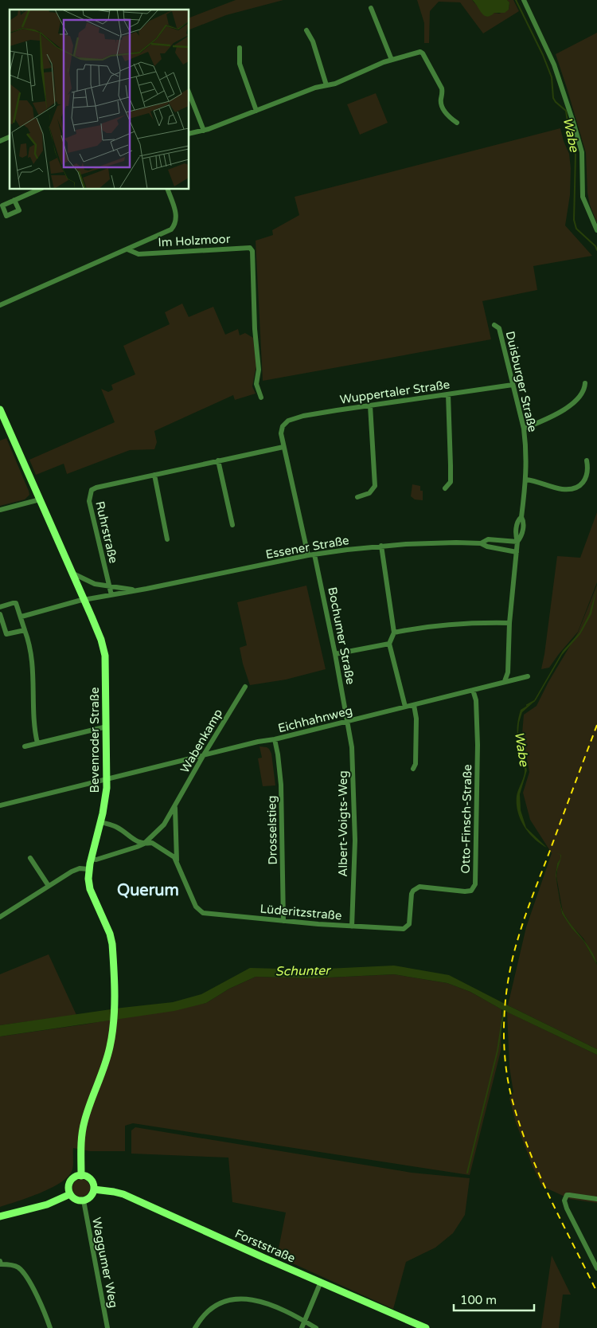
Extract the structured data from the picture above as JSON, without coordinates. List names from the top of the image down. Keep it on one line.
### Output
{"streets":{"main road":["Bevenroder Straße","Forststraße"],"street":["Im Holzmoor","Duisburger Straße","Wuppertaler Straße","Ruhrstraße","Essener Straße","Bochumer Straße","Eichhahnweg","Wabenkamp","Otto-Finsch-Straße","Albert-Voigts-Weg","Drosselstieg","Lüderitzstraße","Waggumer Weg"]},"crossings":[["Duisburger Straße","Wuppertaler Straße"],["Duisburger Straße","Essener Straße"],["Duisburger Straße","Eichhahnweg"],["Wuppertaler Straße","Ruhrstraße"],["Ruhrstraße","Essener Straße"],["Essener Straße","Bochumer Straße"],["Essener Straße","Bevenroder Straße"],["Bochumer Straße","Eichhahnweg"],["Bochumer Straße","Albert-Voigts-Weg"],["Eichhahnweg","Bevenroder Straße"],["Eichhahnweg","Wabenkamp"],["Eichhahnweg","Otto-Finsch-Straße"],["Eichhahnweg","Albert-Voigts-Weg"],["Eichhahnweg","Drosselstieg"],["Bevenroder Straße","Forststraße"],["Bevenroder Straße","Waggumer Weg"],["Otto-Finsch-Straße","Lüderitzstraße"],["Albert-Voigts-Weg","Lüderitzstraße"],["Drosselstieg","Lüderitzstraße"],["Forststraße","Waggumer Weg"]],"districts":["Querum"],"water":["Wabe","Schunter"],"scale_bar":"100 m"}
